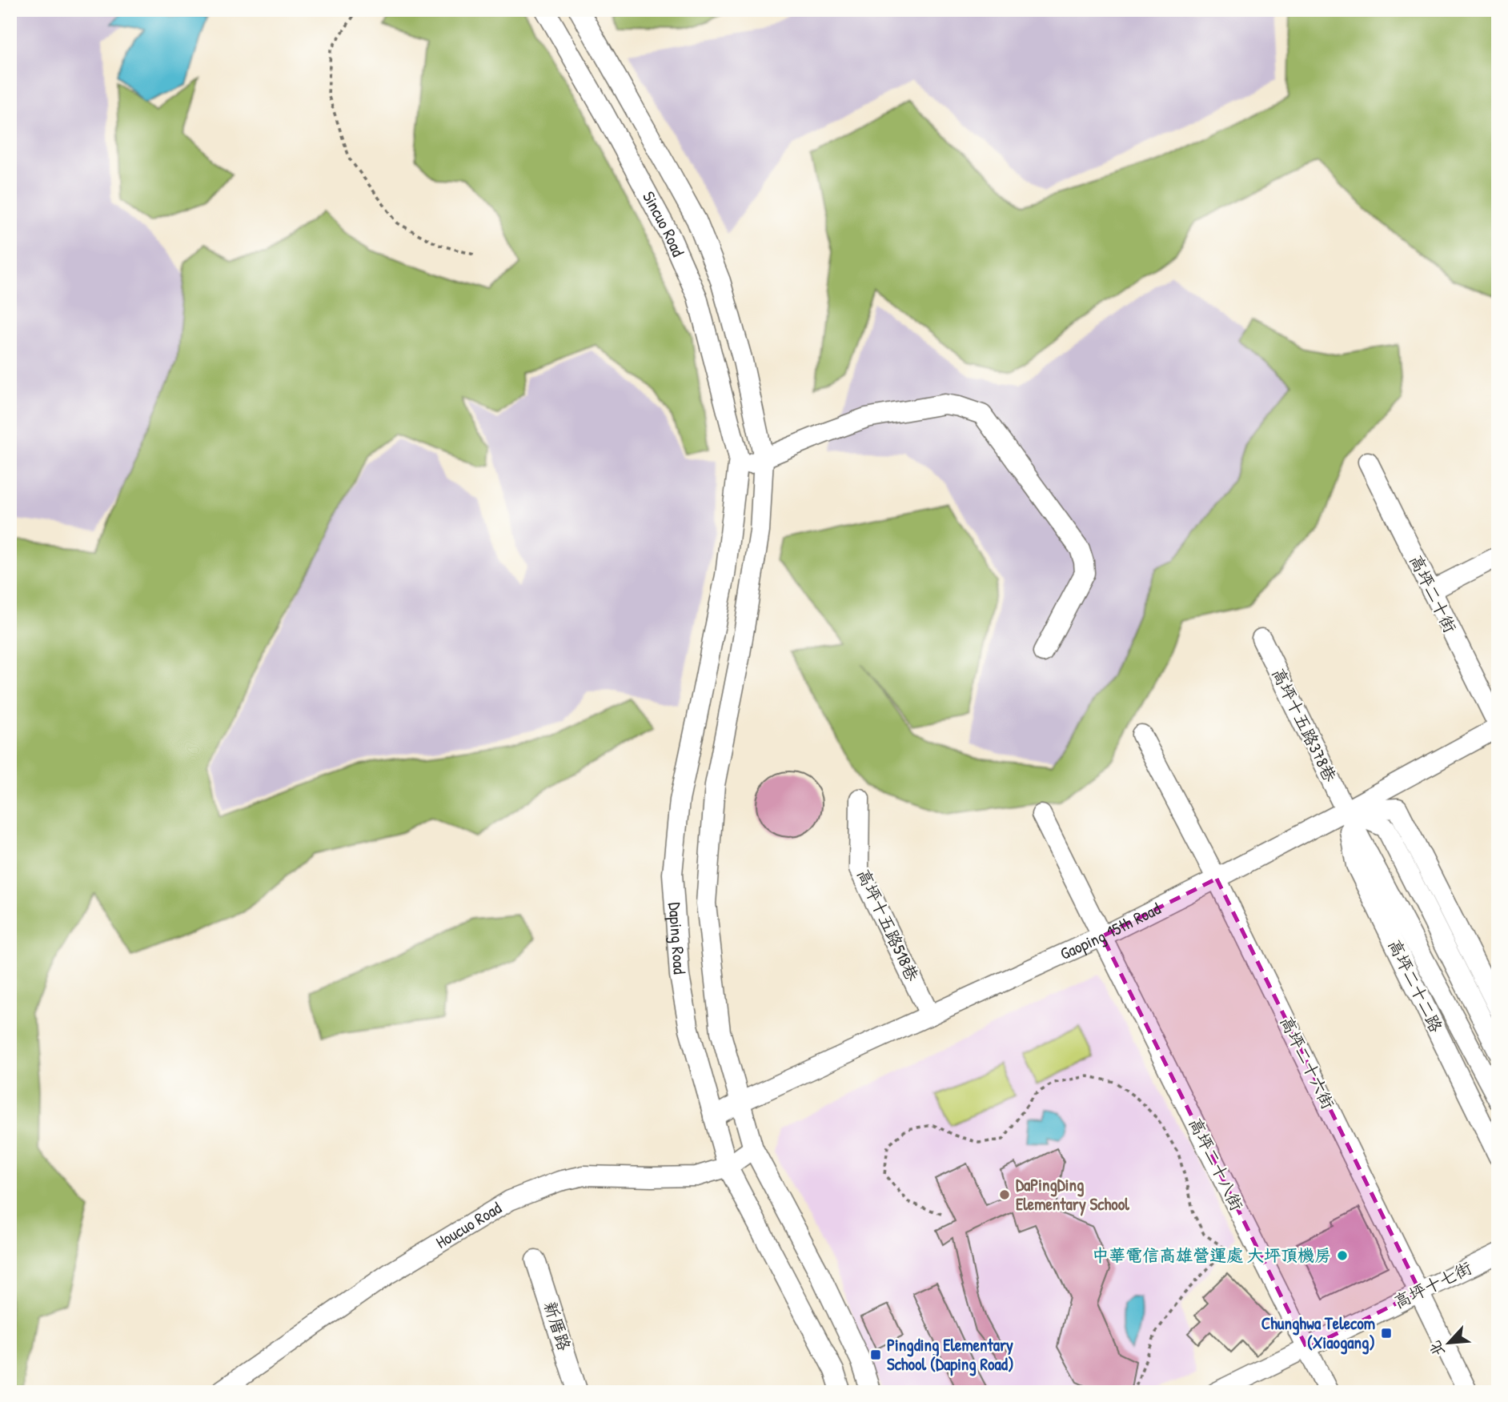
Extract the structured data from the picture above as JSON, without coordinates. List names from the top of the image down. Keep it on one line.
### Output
{"streets":{"street":["Sincuo Road","高坪二十街","高坪十五路378巷","高坪十五路518巷","Gaoping 15th Road","Daping Road","高坪二十二路","高坪二十六街","高坪二十八街","Houcuo Road","高坪十七街","新厝路"]},"crossings":[["Sincuo Road","Daping Road"],["高坪二十街","Gaoping 15th Road"],["高坪十五路378巷","Gaoping 15th Road"],["高坪十五路378巷","高坪二十二路"],["高坪十五路518巷","Gaoping 15th Road"],["Gaoping 15th Road","Daping Road"],["Gaoping 15th Road","高坪二十二路"],["Gaoping 15th Road","高坪二十六街"],["Gaoping 15th Road","高坪二十八街"],["Daping Road","Houcuo Road"],["高坪二十六街","高坪十七街"],["高坪二十八街","高坪十七街"]],"places":{"other":["DaPingDing Elementary School","中華電信高雄營運處 大坪頂機房"],"transit":["Chunghwa Telecom (Xiaogang)","Pingding Elementary School (Daping Road)"]},"north":"bottom left"}
